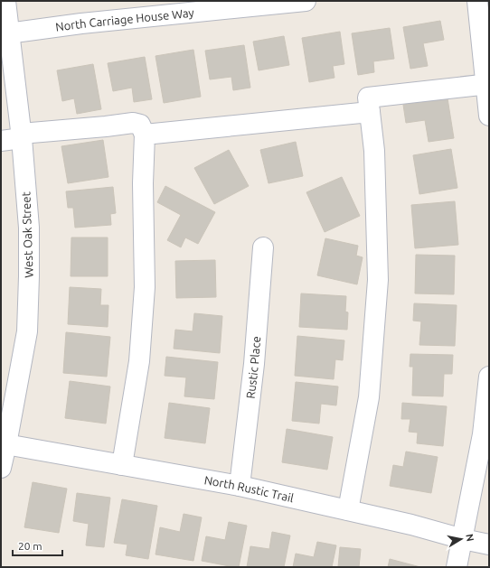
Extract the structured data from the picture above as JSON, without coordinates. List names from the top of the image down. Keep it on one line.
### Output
{"streets":{"street":["North Carriage House Way","West Oak Street","Rustic Place","North Rustic Trail"]},"crossings":[["North Carriage House Way","West Oak Street"],["West Oak Street","North Rustic Trail"],["Rustic Place","North Rustic Trail"]],"scale_bar":"20 m","north":"right"}
